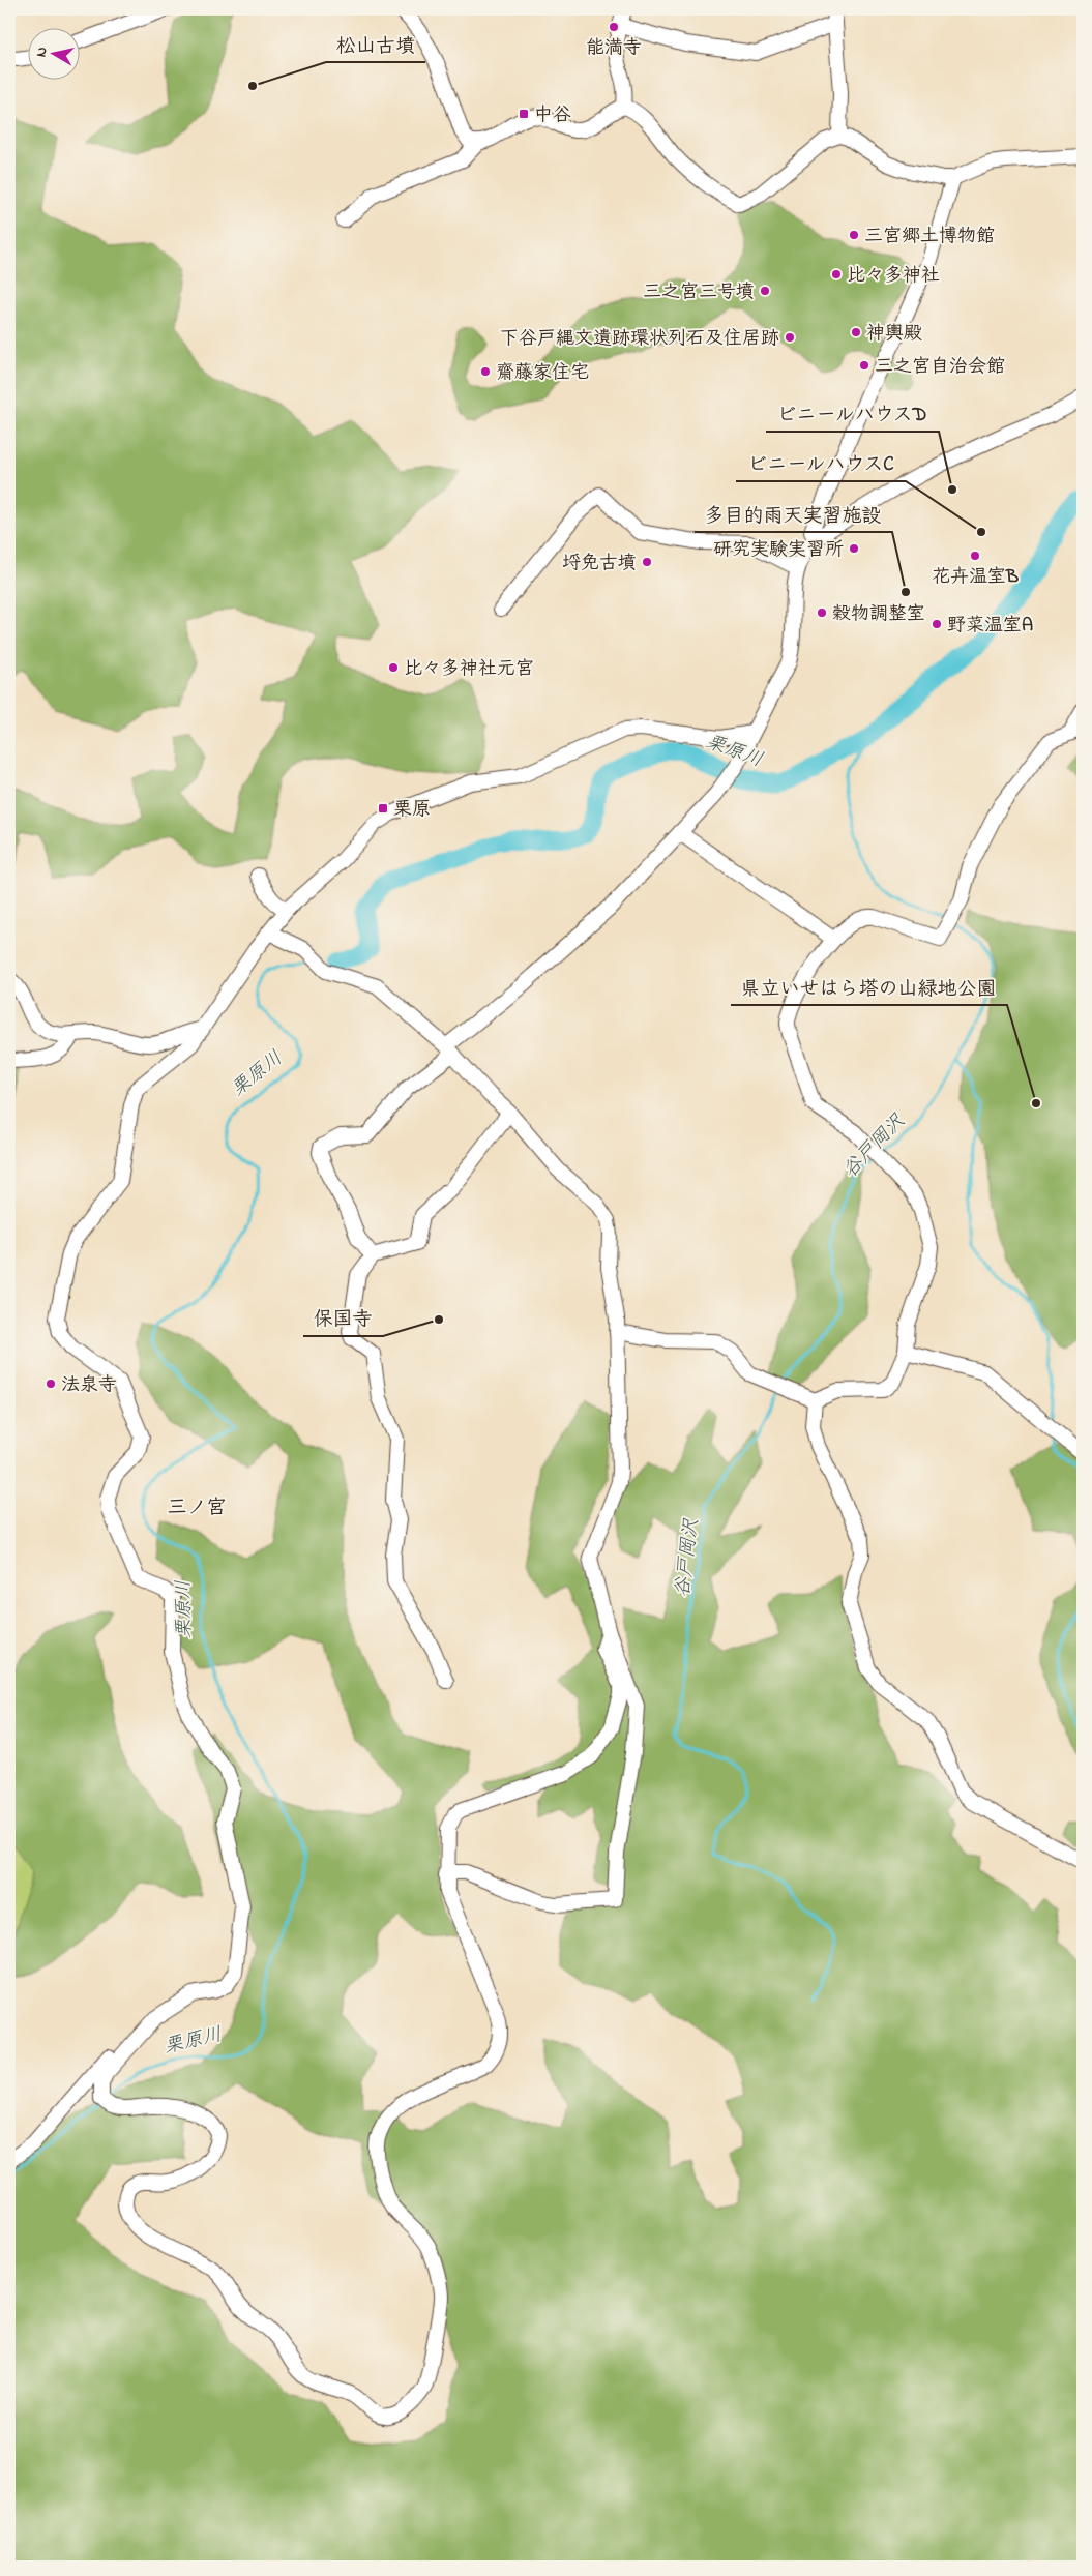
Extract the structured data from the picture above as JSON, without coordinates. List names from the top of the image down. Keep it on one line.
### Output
{"districts":["三ノ宮"],"water":["栗原川","谷戸岡沢"],"places":{"other":["能満寺","松山古墳","三宮郷土博物館","比々多神社","三之宮三号墳","神輿殿","下谷戸縄文遺跡環状列石及住居跡","三之宮自治会館","齋藤家住宅","ビニールハウスD","ビニールハウスC","研究実験実習所","花卉温室B","埒免古墳","多目的雨天実習施設","穀物調整室","野菜温室A","比々多神社元宮","県立いせはら塔の山緑地公園","保国寺","法泉寺"],"transit":["中谷","栗原"]},"north":"left"}
